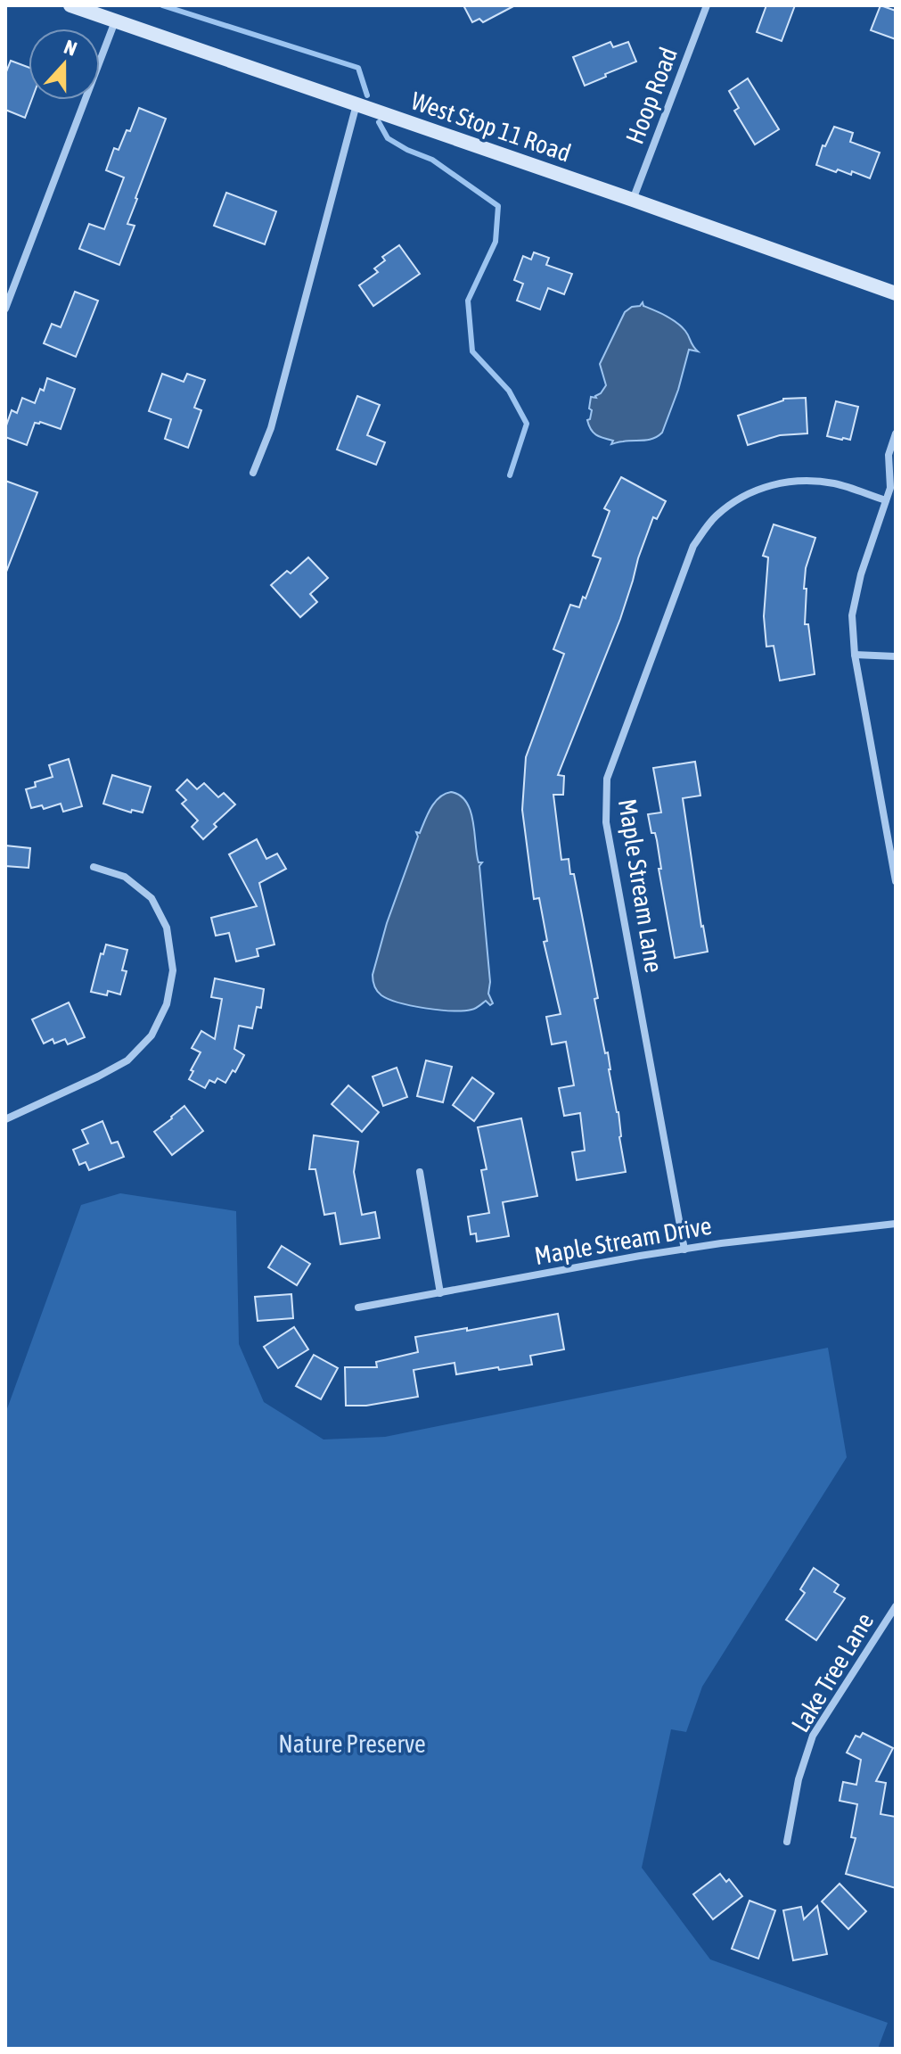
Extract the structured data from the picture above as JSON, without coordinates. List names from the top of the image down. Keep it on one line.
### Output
{"streets":{"main road":["West Stop 11 Road"],"street":["Hoop Road","Maple Stream Lane","Maple Stream Drive","Lake Tree Lane"]},"crossings":[["Hoop Road","West Stop 11 Road"],["Maple Stream Lane","Maple Stream Drive"]],"parks":["Nature Preserve"],"north":"top"}
